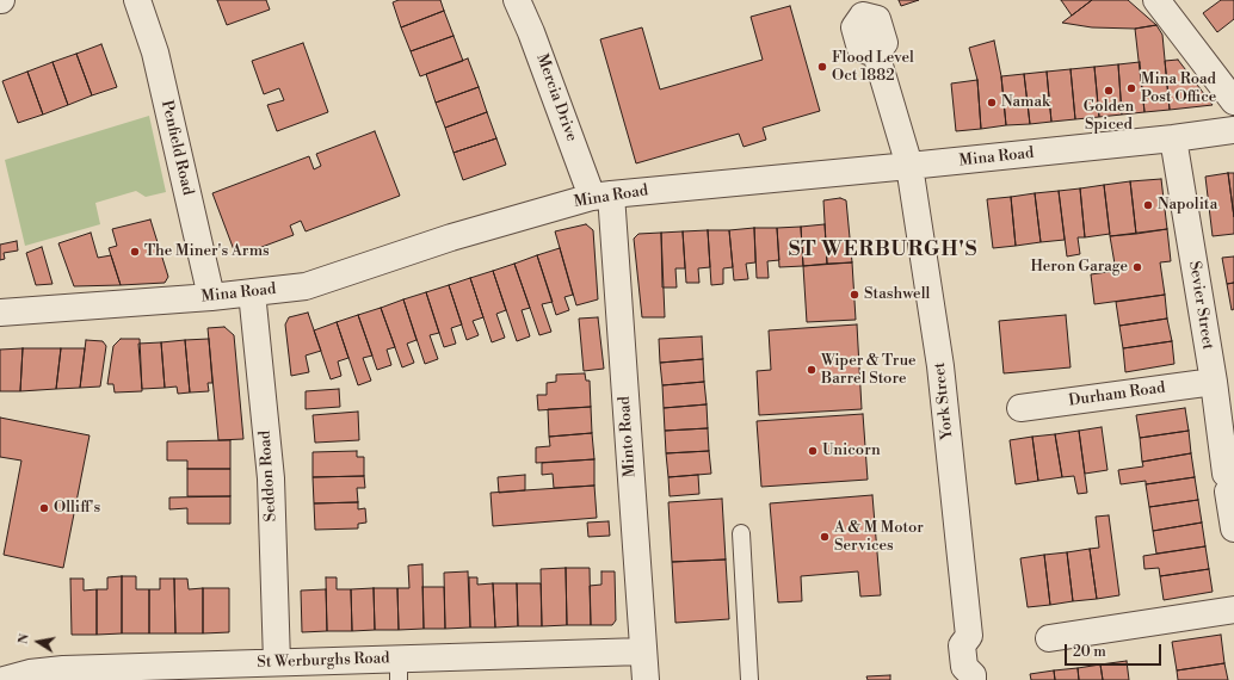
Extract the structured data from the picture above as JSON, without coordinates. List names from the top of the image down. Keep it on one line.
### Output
{"streets":{"street":["Mercia Drive","Penfield Road","Mina Road","Sevier Street","Durham Road","York Street","Minto Road","Seddon Road","St Werburghs Road"]},"crossings":[["Mercia Drive","Mina Road"],["Mercia Drive","Minto Road"],["Penfield Road","Mina Road"],["Mina Road","Sevier Street"],["Mina Road","York Street"],["Mina Road","Minto Road"],["Mina Road","Seddon Road"],["Sevier Street","Durham Road"],["Minto Road","St Werburghs Road"],["Seddon Road","St Werburghs Road"]],"districts":["ST WERBURGH'S"],"places":["Flood Level Oct 1882","Mina Road Post Office","Golden Spiced","Namak","Napolita","The Miner's Arms","Heron Garage","Stashwell","Wiper & True Barrel Store","Unicorn","Olliff's","A & M Motor Services"],"scale_bar":"20 m","north":"left"}
